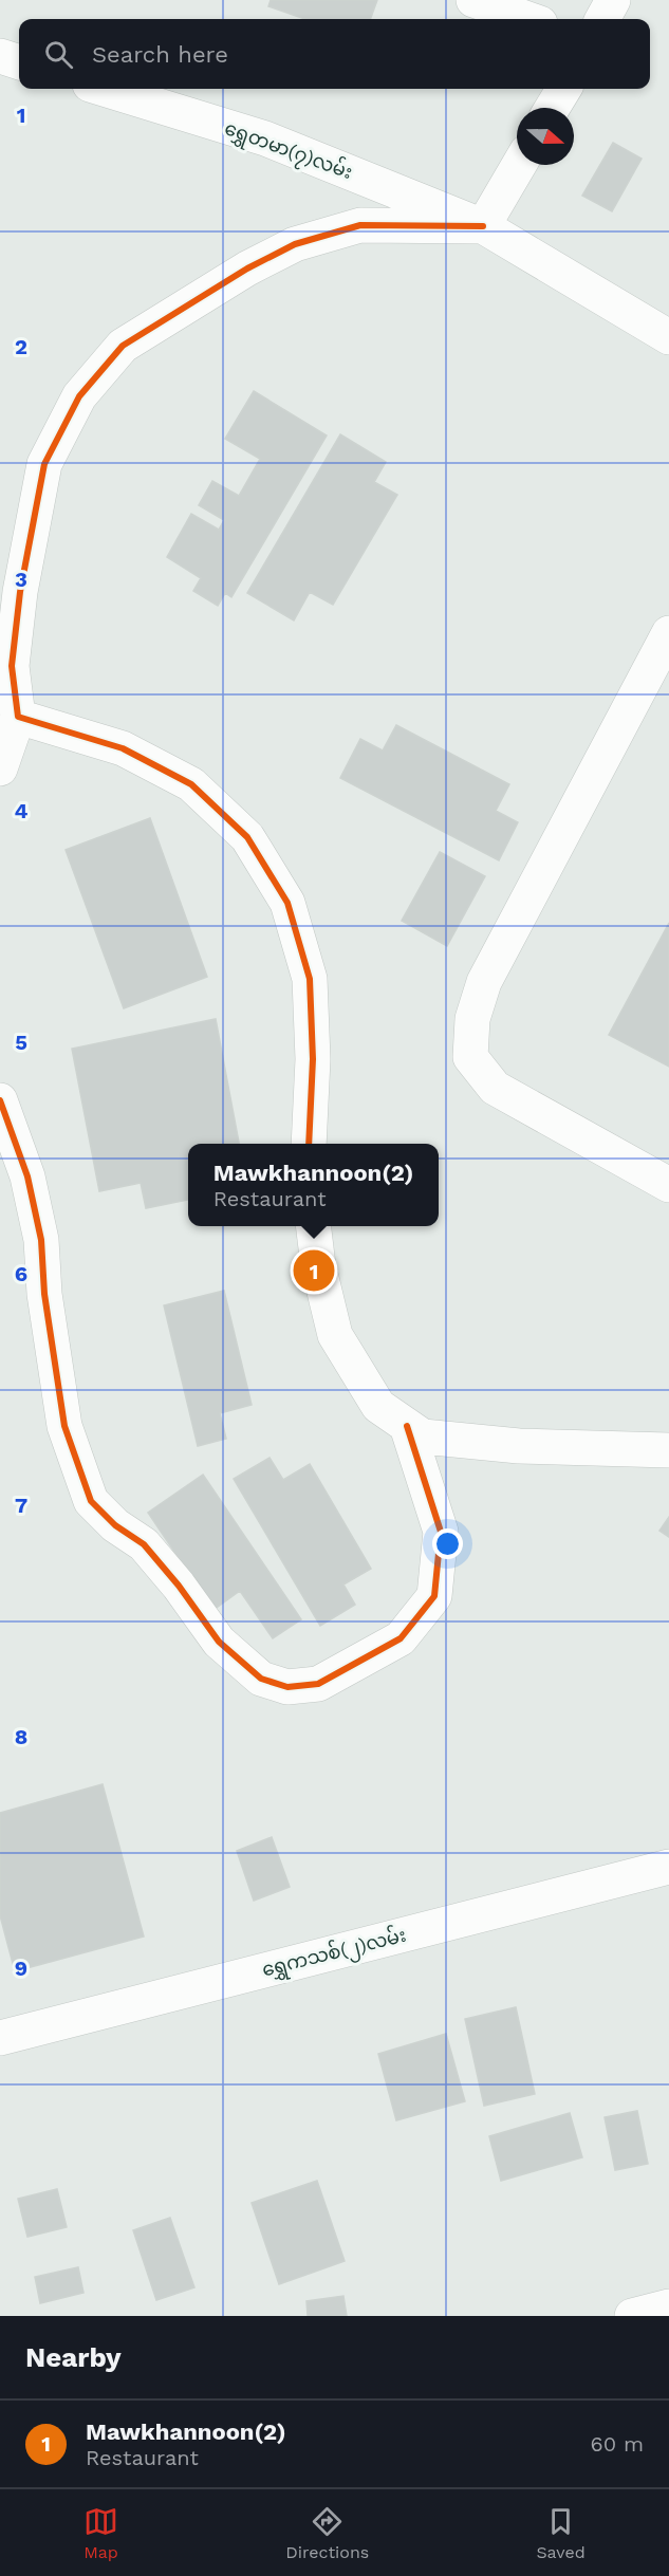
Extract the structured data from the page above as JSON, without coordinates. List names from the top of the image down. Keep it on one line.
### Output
{"streets":{"street":["ရွှေတမာ(၇)လမ်း","ရွှေကသစ်(၂)လမ်း"]},"north":"right","page":{"search":"Search here","popup":["Mawkhannoon(2)","Restaurant"],"pins":"1","heading":"Nearby","list":[{"mark":"1","name":"Mawkhannoon(2)","note":"Restaurant","value":"60 m"}],"nav":["Map","Directions","Saved"]},"grid":{"rows":["1","2","3","4","5","6","7","8","9"]}}
